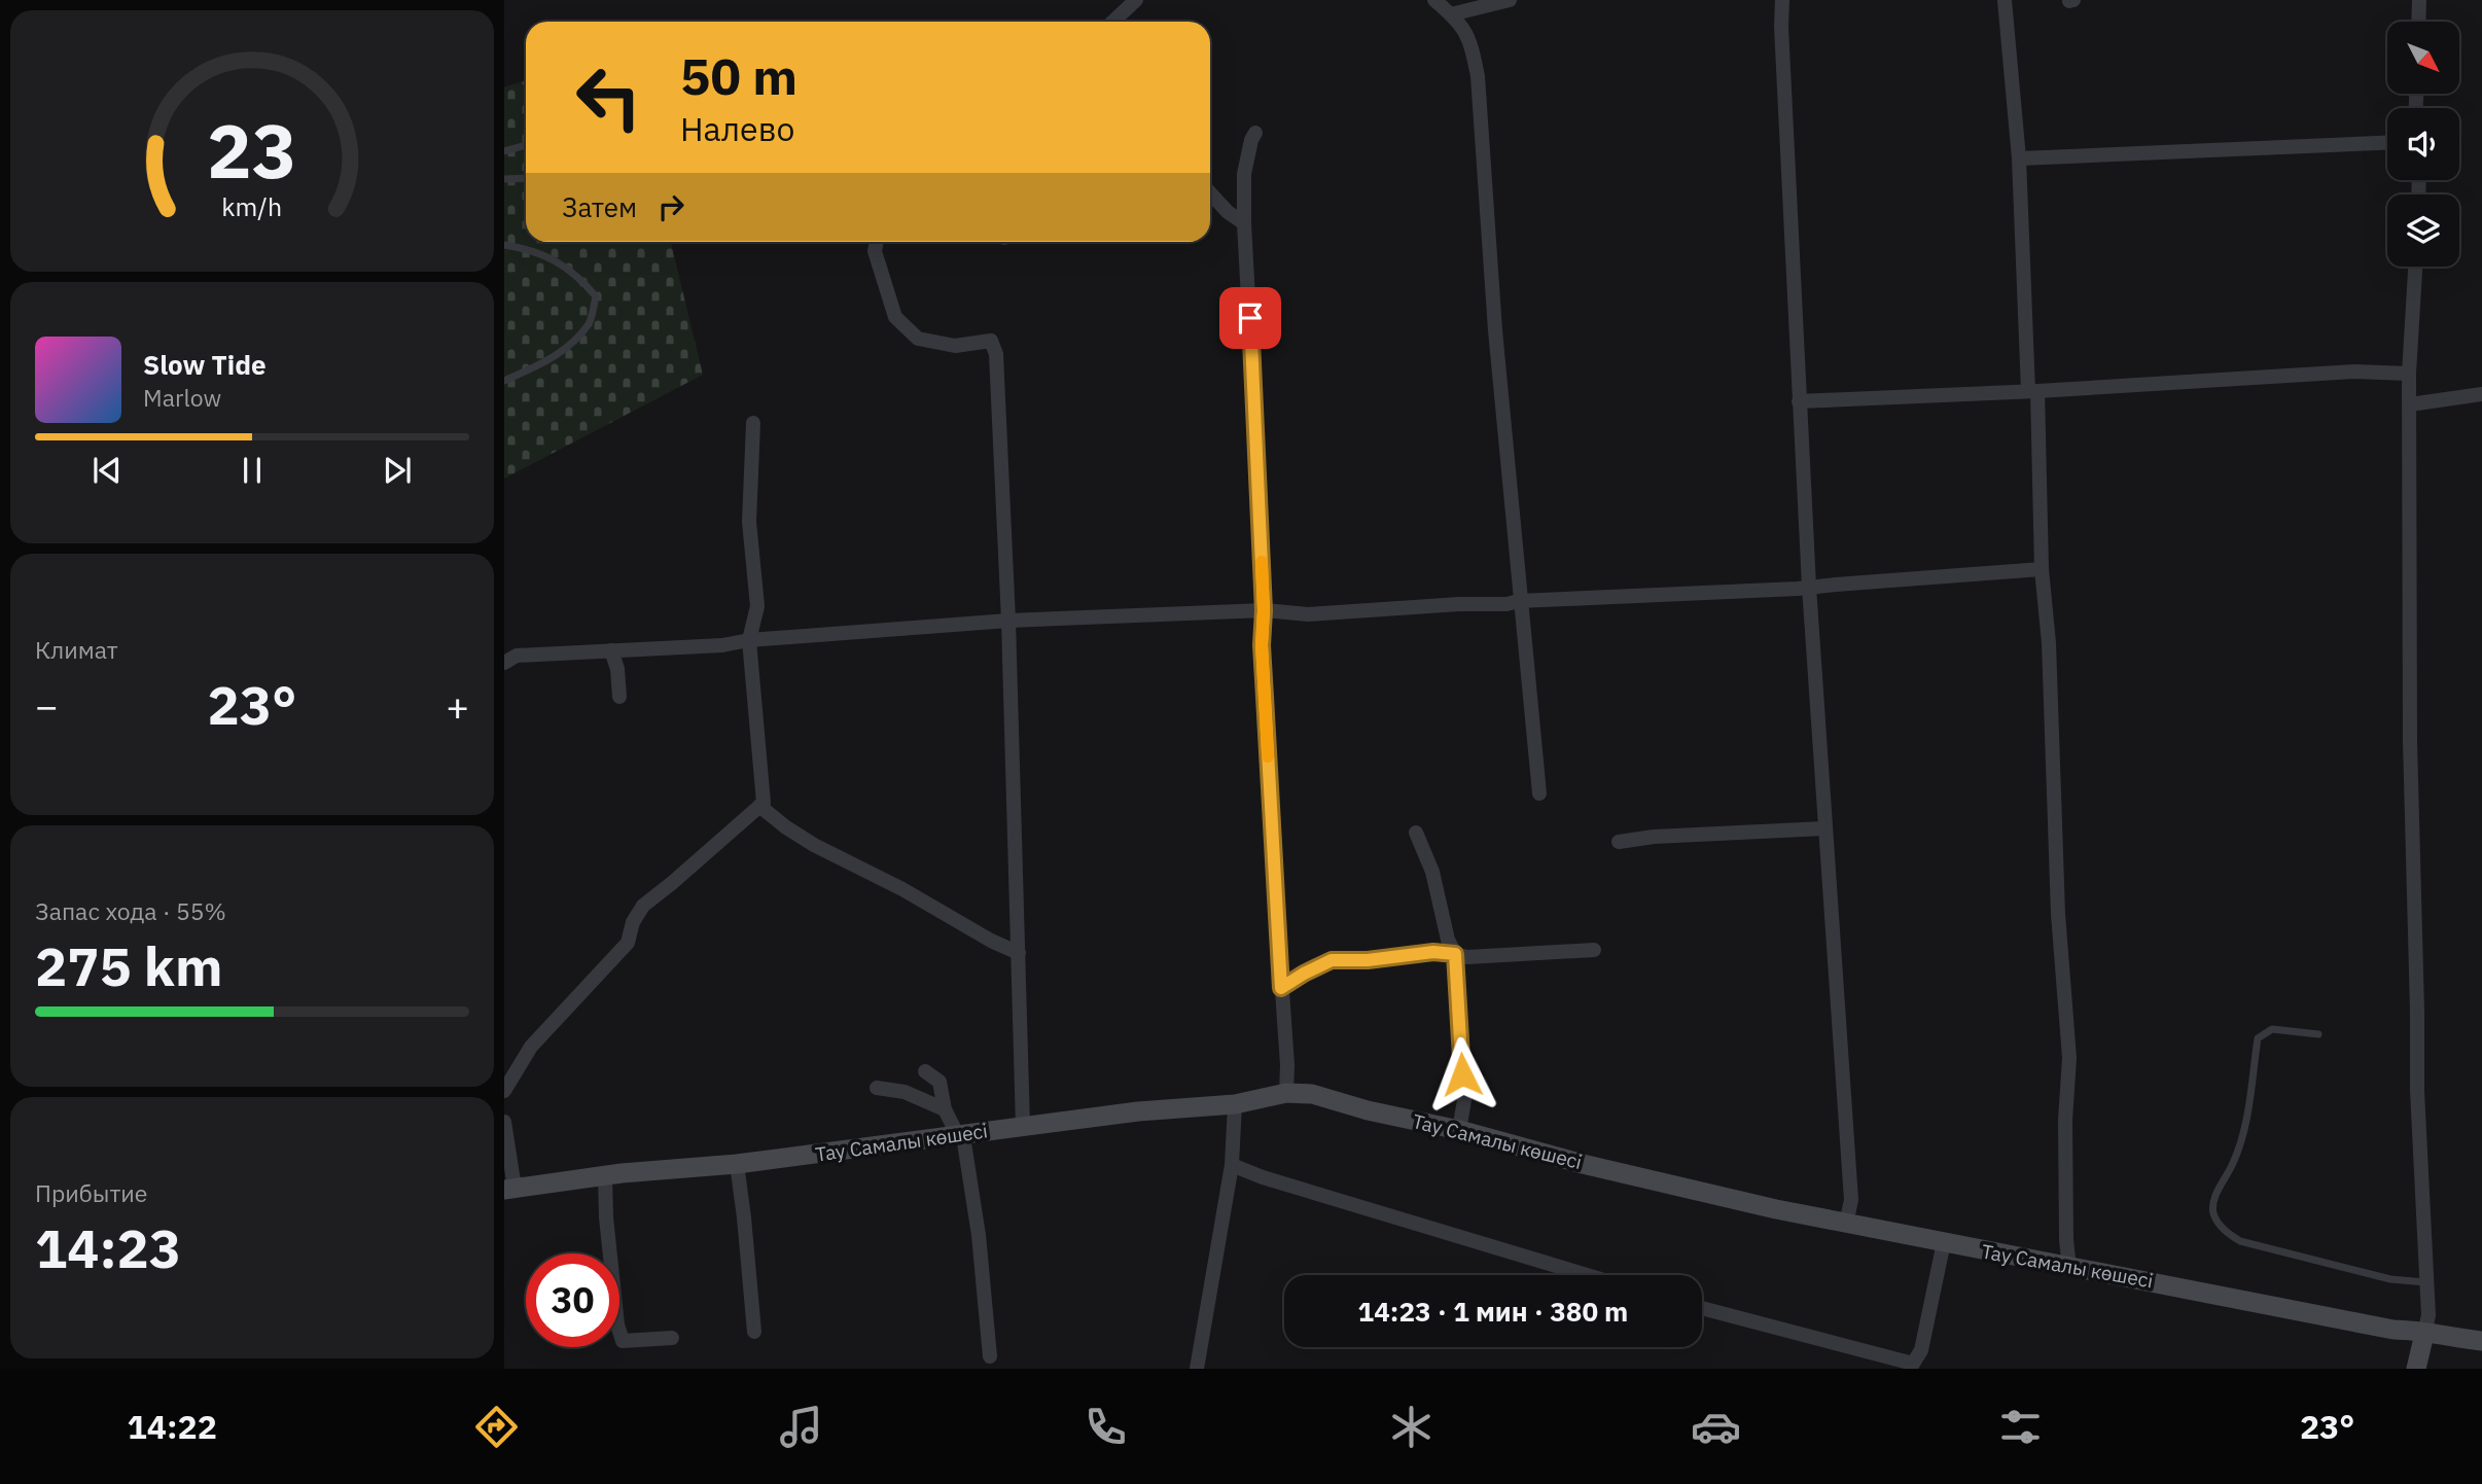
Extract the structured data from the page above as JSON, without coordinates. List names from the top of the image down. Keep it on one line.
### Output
{"streets":{"street":["Тау Самалы көшесі"]},"north":"bottom right","page":{"turn":["50 m","Налево"],"then":"Затем","song":["Slow Tide","Marlow"],"tile":["Климат",["Запас хода · 55%","275 km"],["Прибытие","14:23"]],"heat":["−","23°","+"],"limit":"30","trip":"14:23 · 1 мин · 380 m","tabs":["14:22","23°"],"gauge":["23","km/h"]}}
